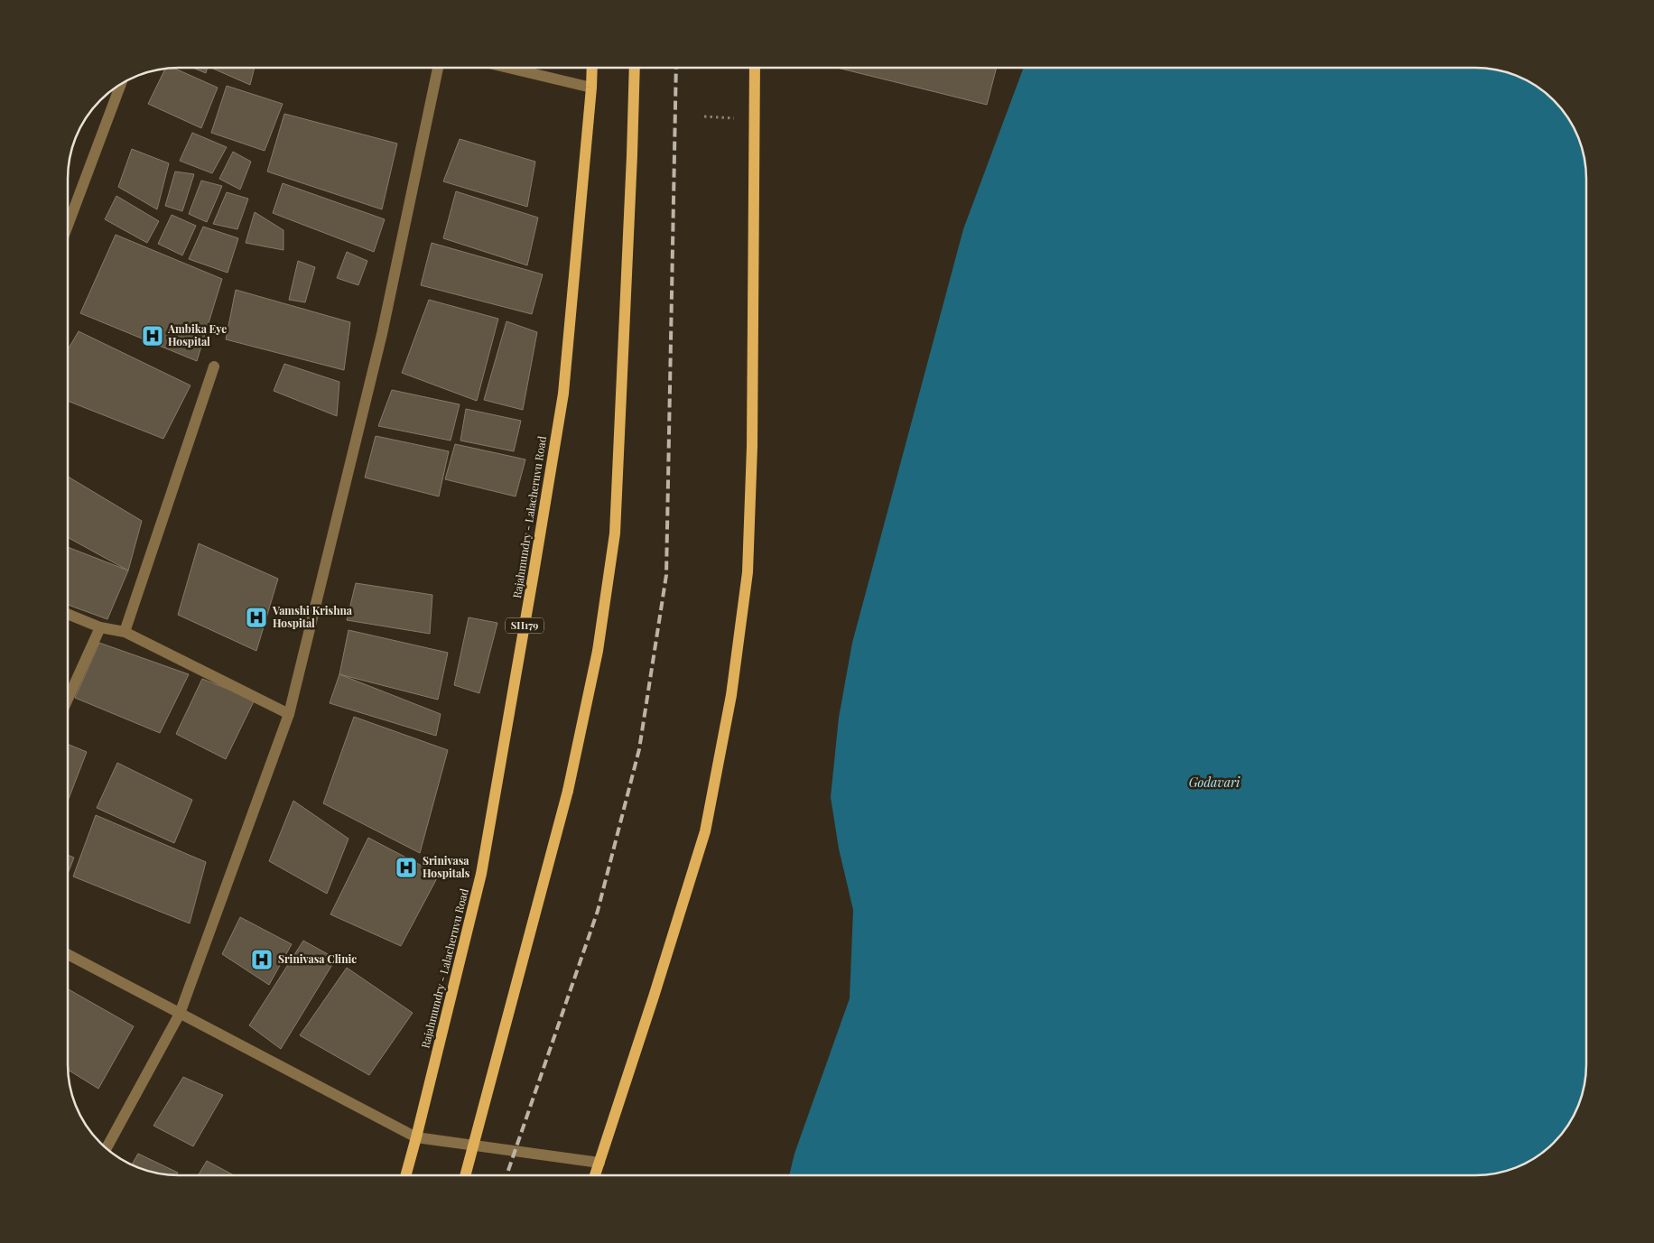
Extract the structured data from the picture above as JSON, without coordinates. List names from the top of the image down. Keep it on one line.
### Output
{"streets":{"main road":["Rajahmundry - Lalacheruvu Road","SH179"]},"water":["Godavari"],"places":{"hospital":["Ambika Eye Hospital","Vamshi Krishna Hospital","Srinivasa Hospitals","Srinivasa Clinic"]}}
